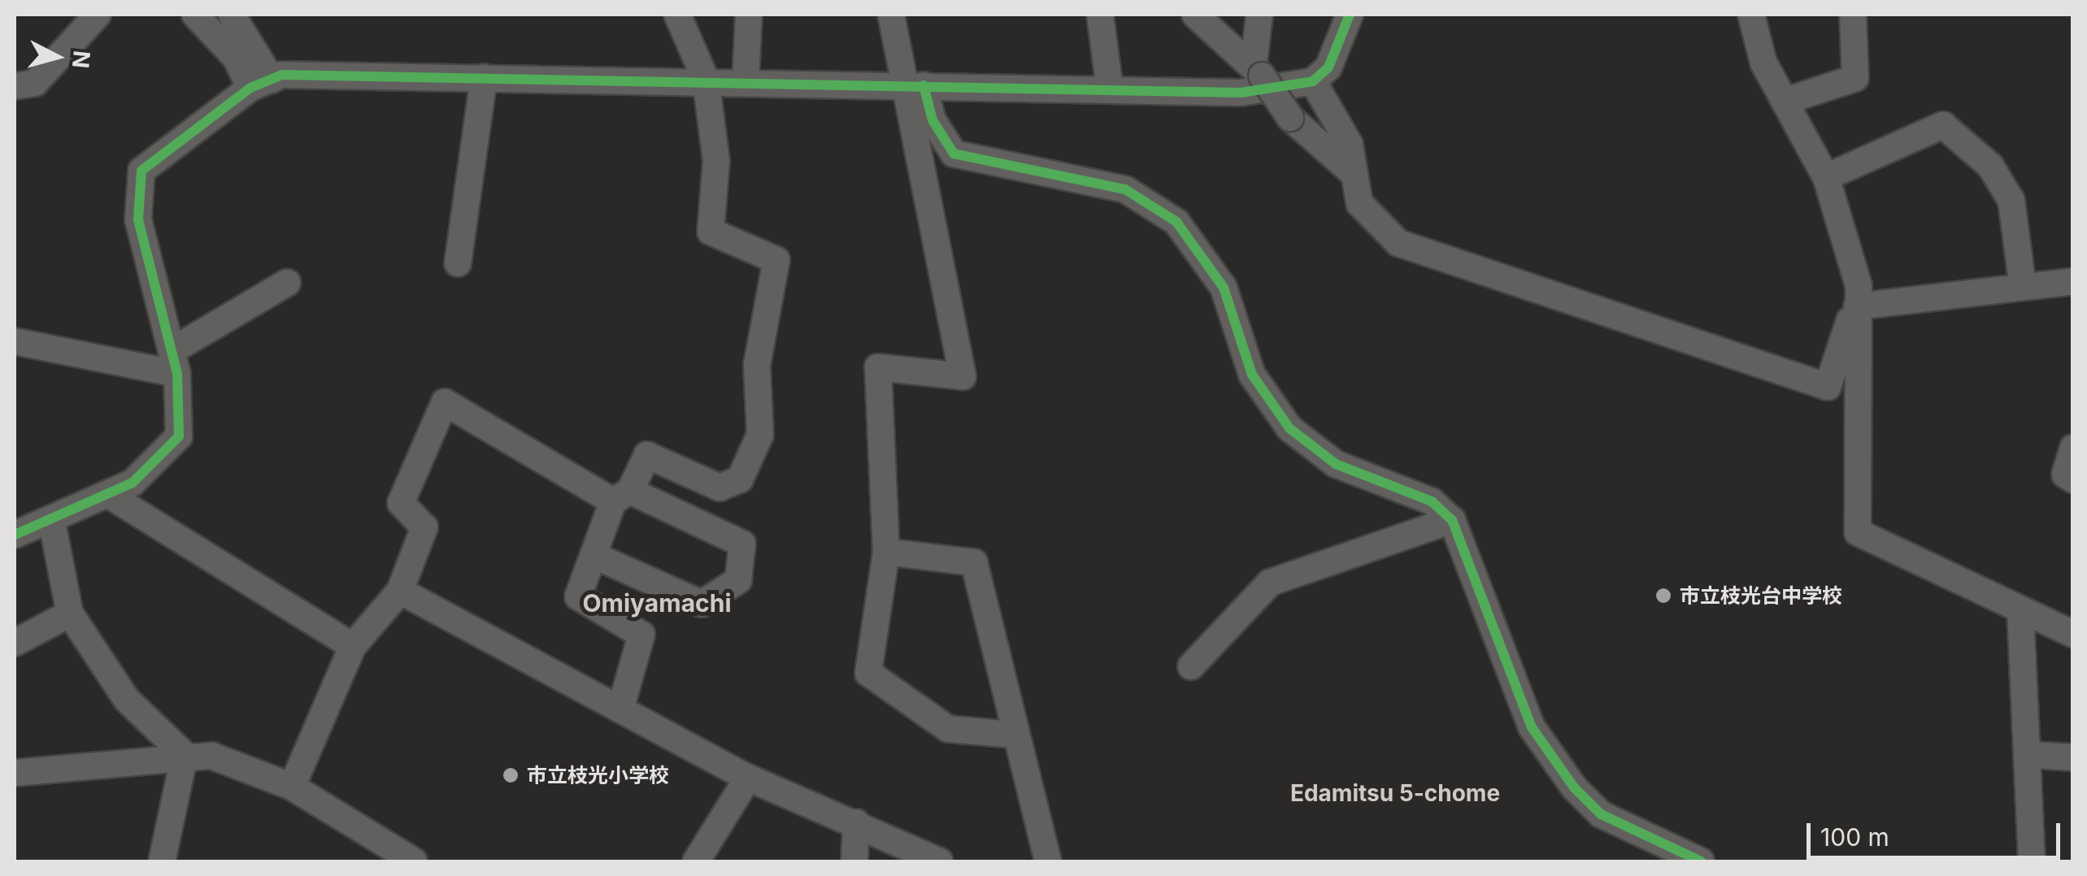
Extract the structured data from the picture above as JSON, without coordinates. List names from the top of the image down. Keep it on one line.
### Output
{"districts":["Omiyamachi","Edamitsu 5-chome"],"places":["市立枝光台中学校","市立枝光小学校"],"scale_bar":"100 m","north":"right"}
